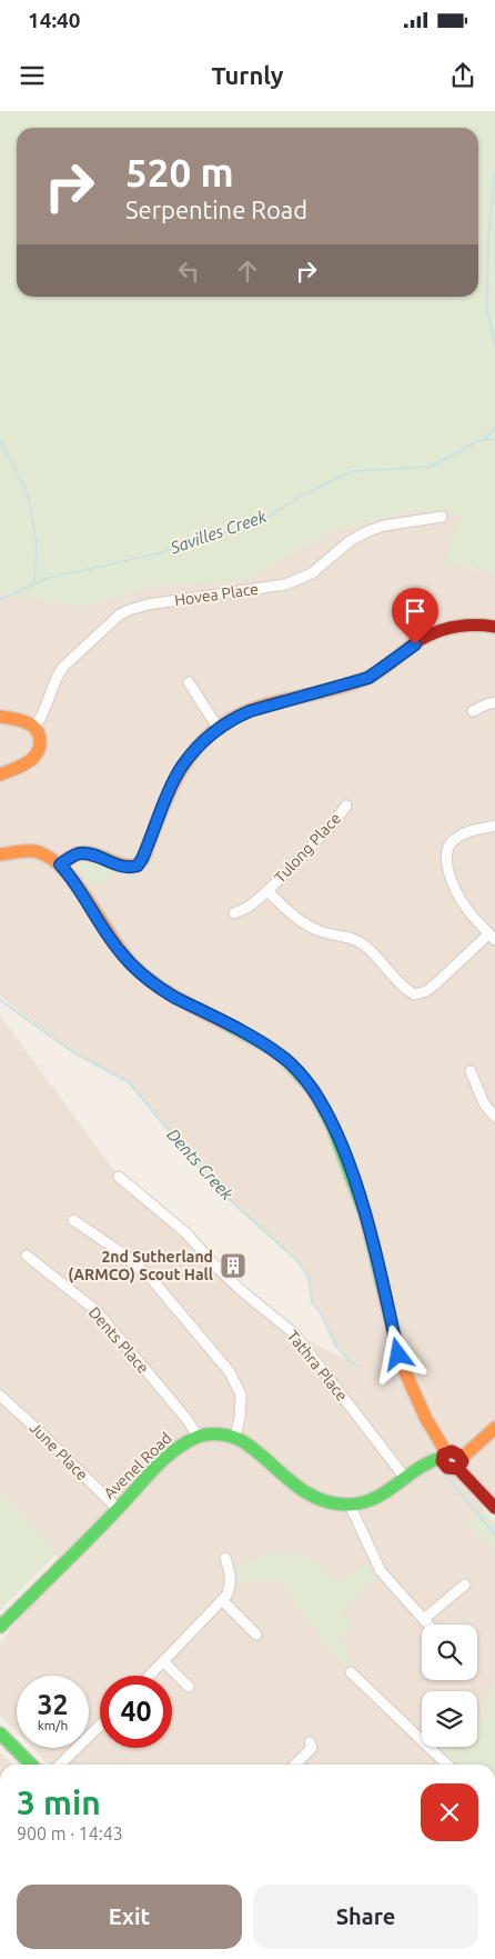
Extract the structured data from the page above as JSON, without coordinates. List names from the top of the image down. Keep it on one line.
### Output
{"streets":{"street":["Hovea Place","Tulong Place","Dents Place","Tathra Place","June Place","Avenel Road"]},"crossings":[["Dents Place","Avenel Road"],["June Place","Avenel Road"]],"water":["Savilles Creek","Dents Creek"],"places":{"building":["2nd Sutherland (ARMCO) Scout Hall"]},"page":{"status":"14:40","header":"Turnly","turn":["520 m","Serpentine Road"],"speed":"32 km/h","limit":"40","heading":["3 min","900 m · 14:43"],"buttons":["Exit","Share"]}}
